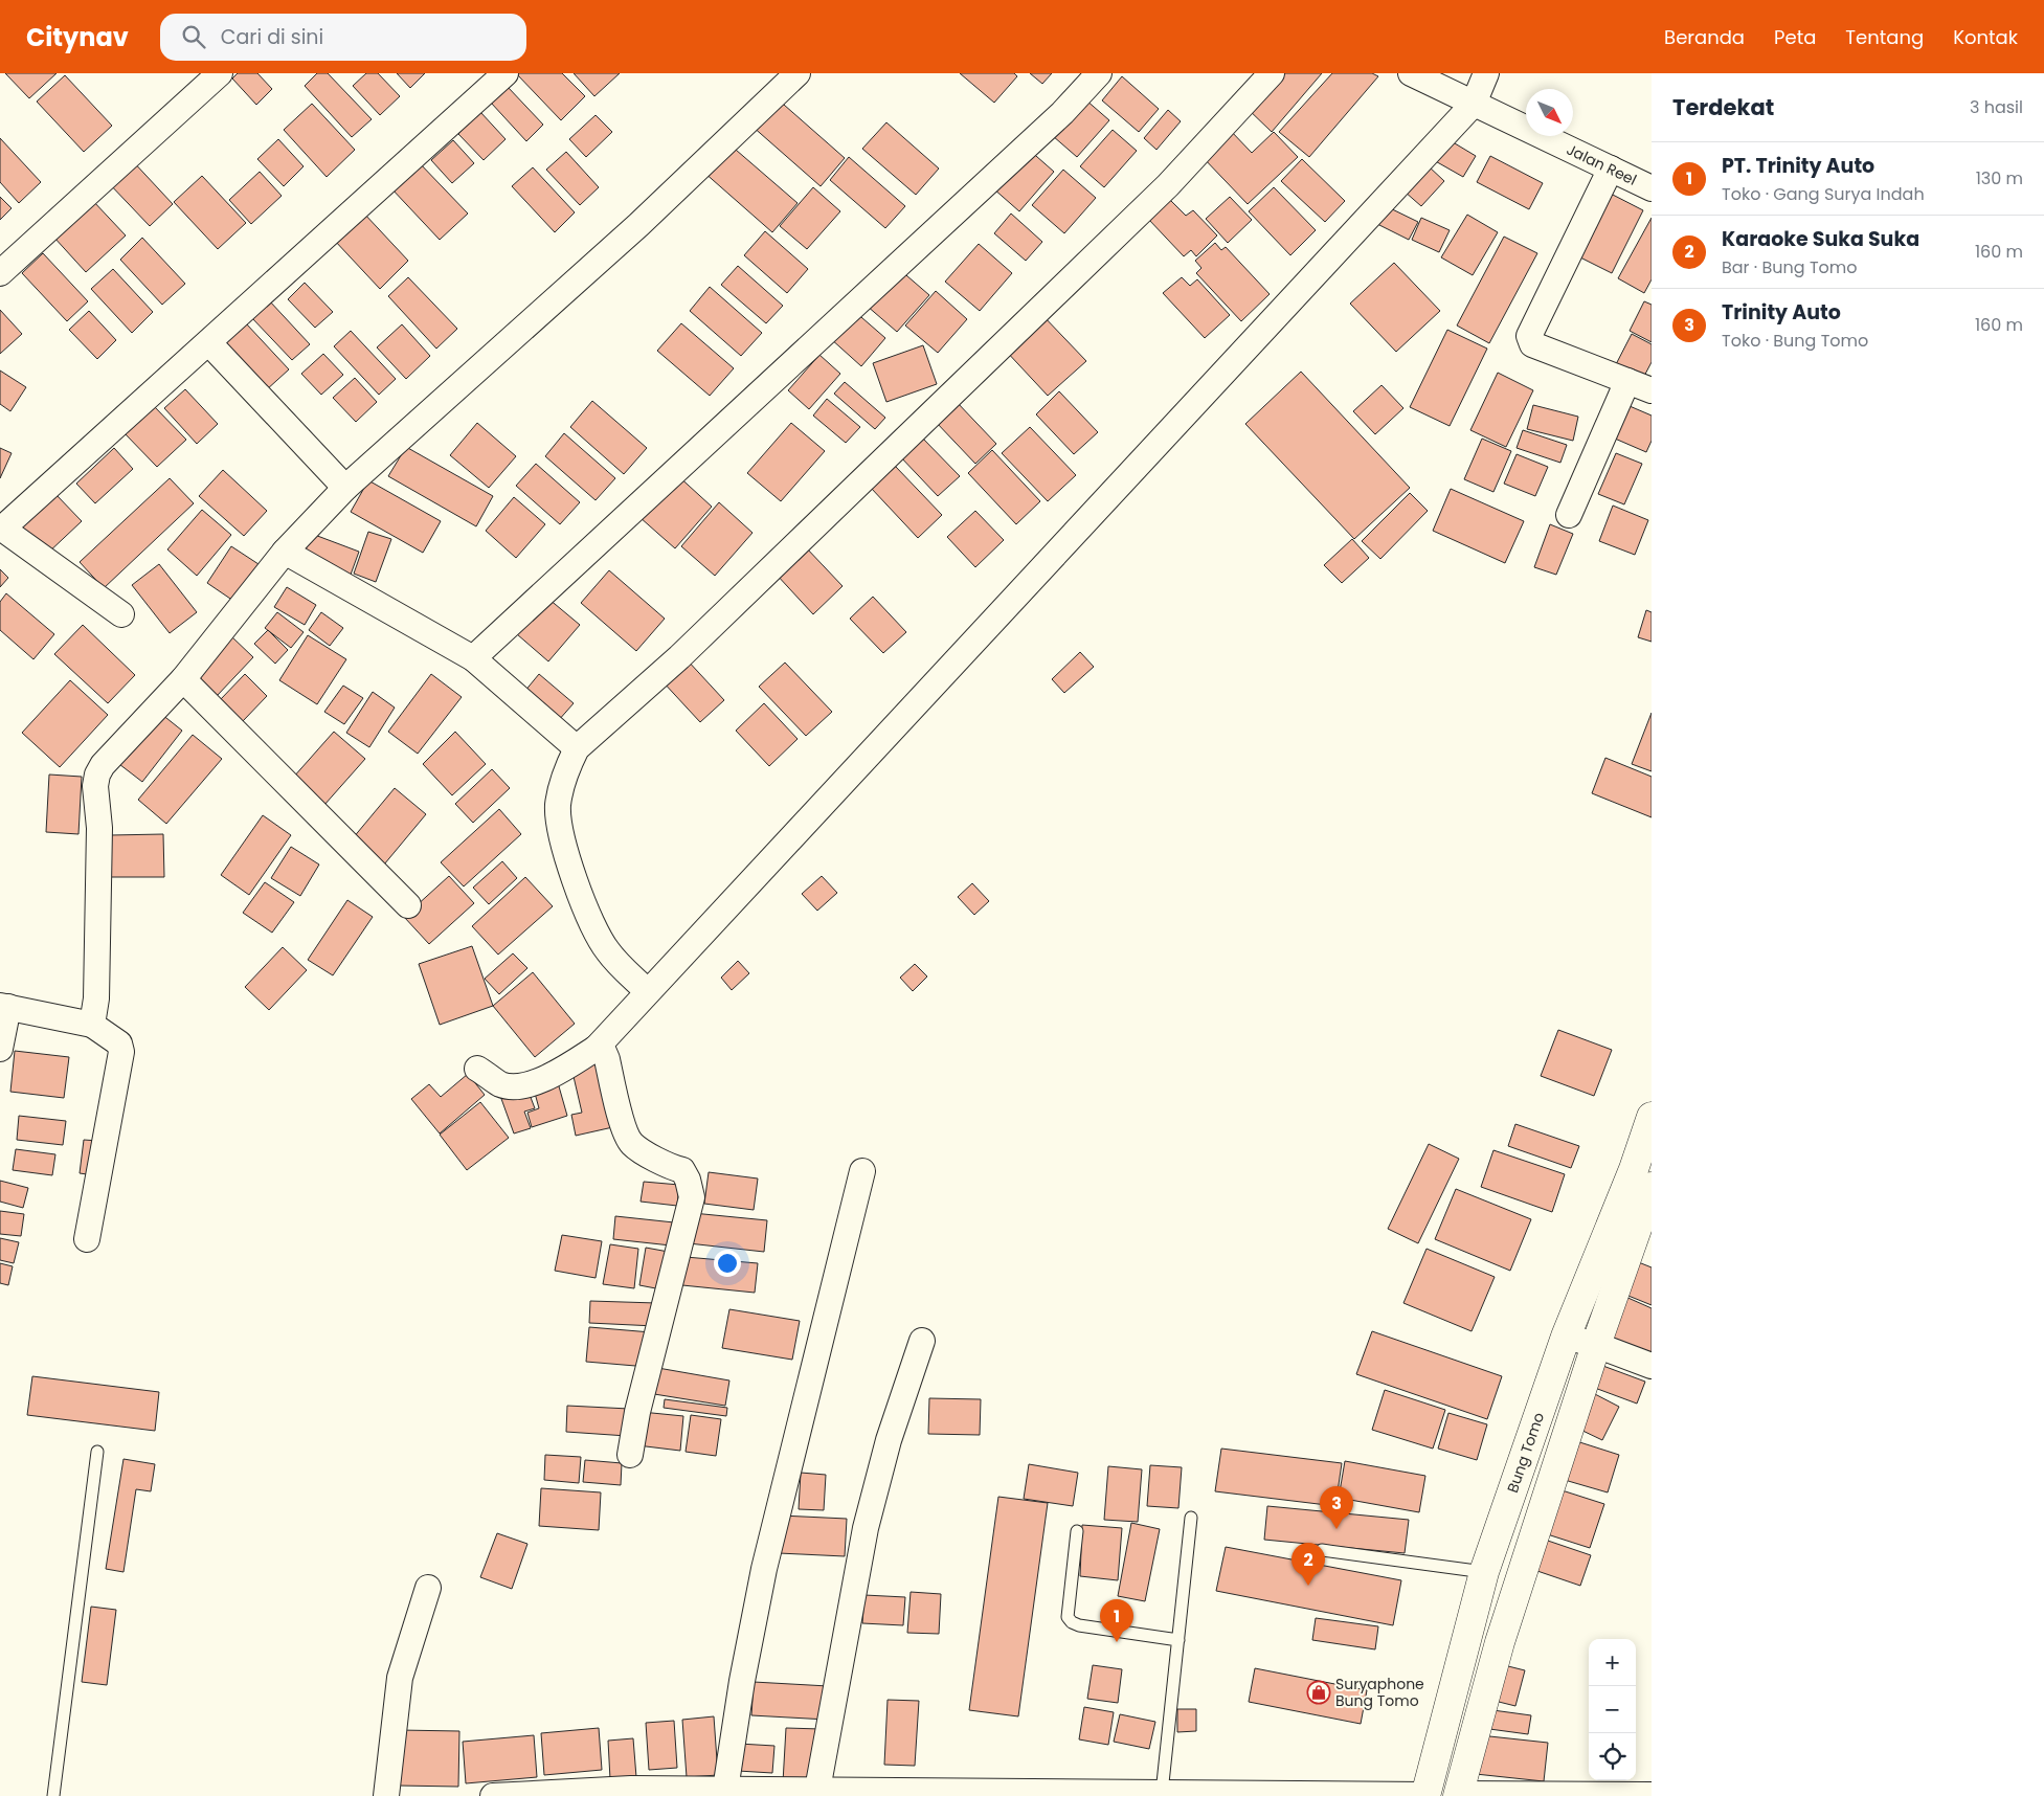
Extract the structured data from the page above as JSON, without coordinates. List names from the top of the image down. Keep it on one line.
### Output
{"streets":{"main road":["Bung Tomo"],"street":["Jalan Reel"]},"places":{"shop":["Suryaphone Bung Tomo"]},"north":"bottom right","page":{"header":"Citynav","search":"Cari di sini","nav":["Beranda","Peta","Tentang","Kontak"],"heading":["Terdekat","3 hasil"],"list":[{"mark":"1","name":"PT. Trinity Auto","note":"Toko · Gang Surya Indah","value":"130 m"},{"mark":"2","name":"Karaoke Suka Suka","note":"Bar · Bung Tomo","value":"160 m"},{"mark":"3","name":"Trinity Auto","note":"Toko · Bung Tomo","value":"160 m"}],"pins":["3","2","1"],"map_buttons":["+","−"]}}
